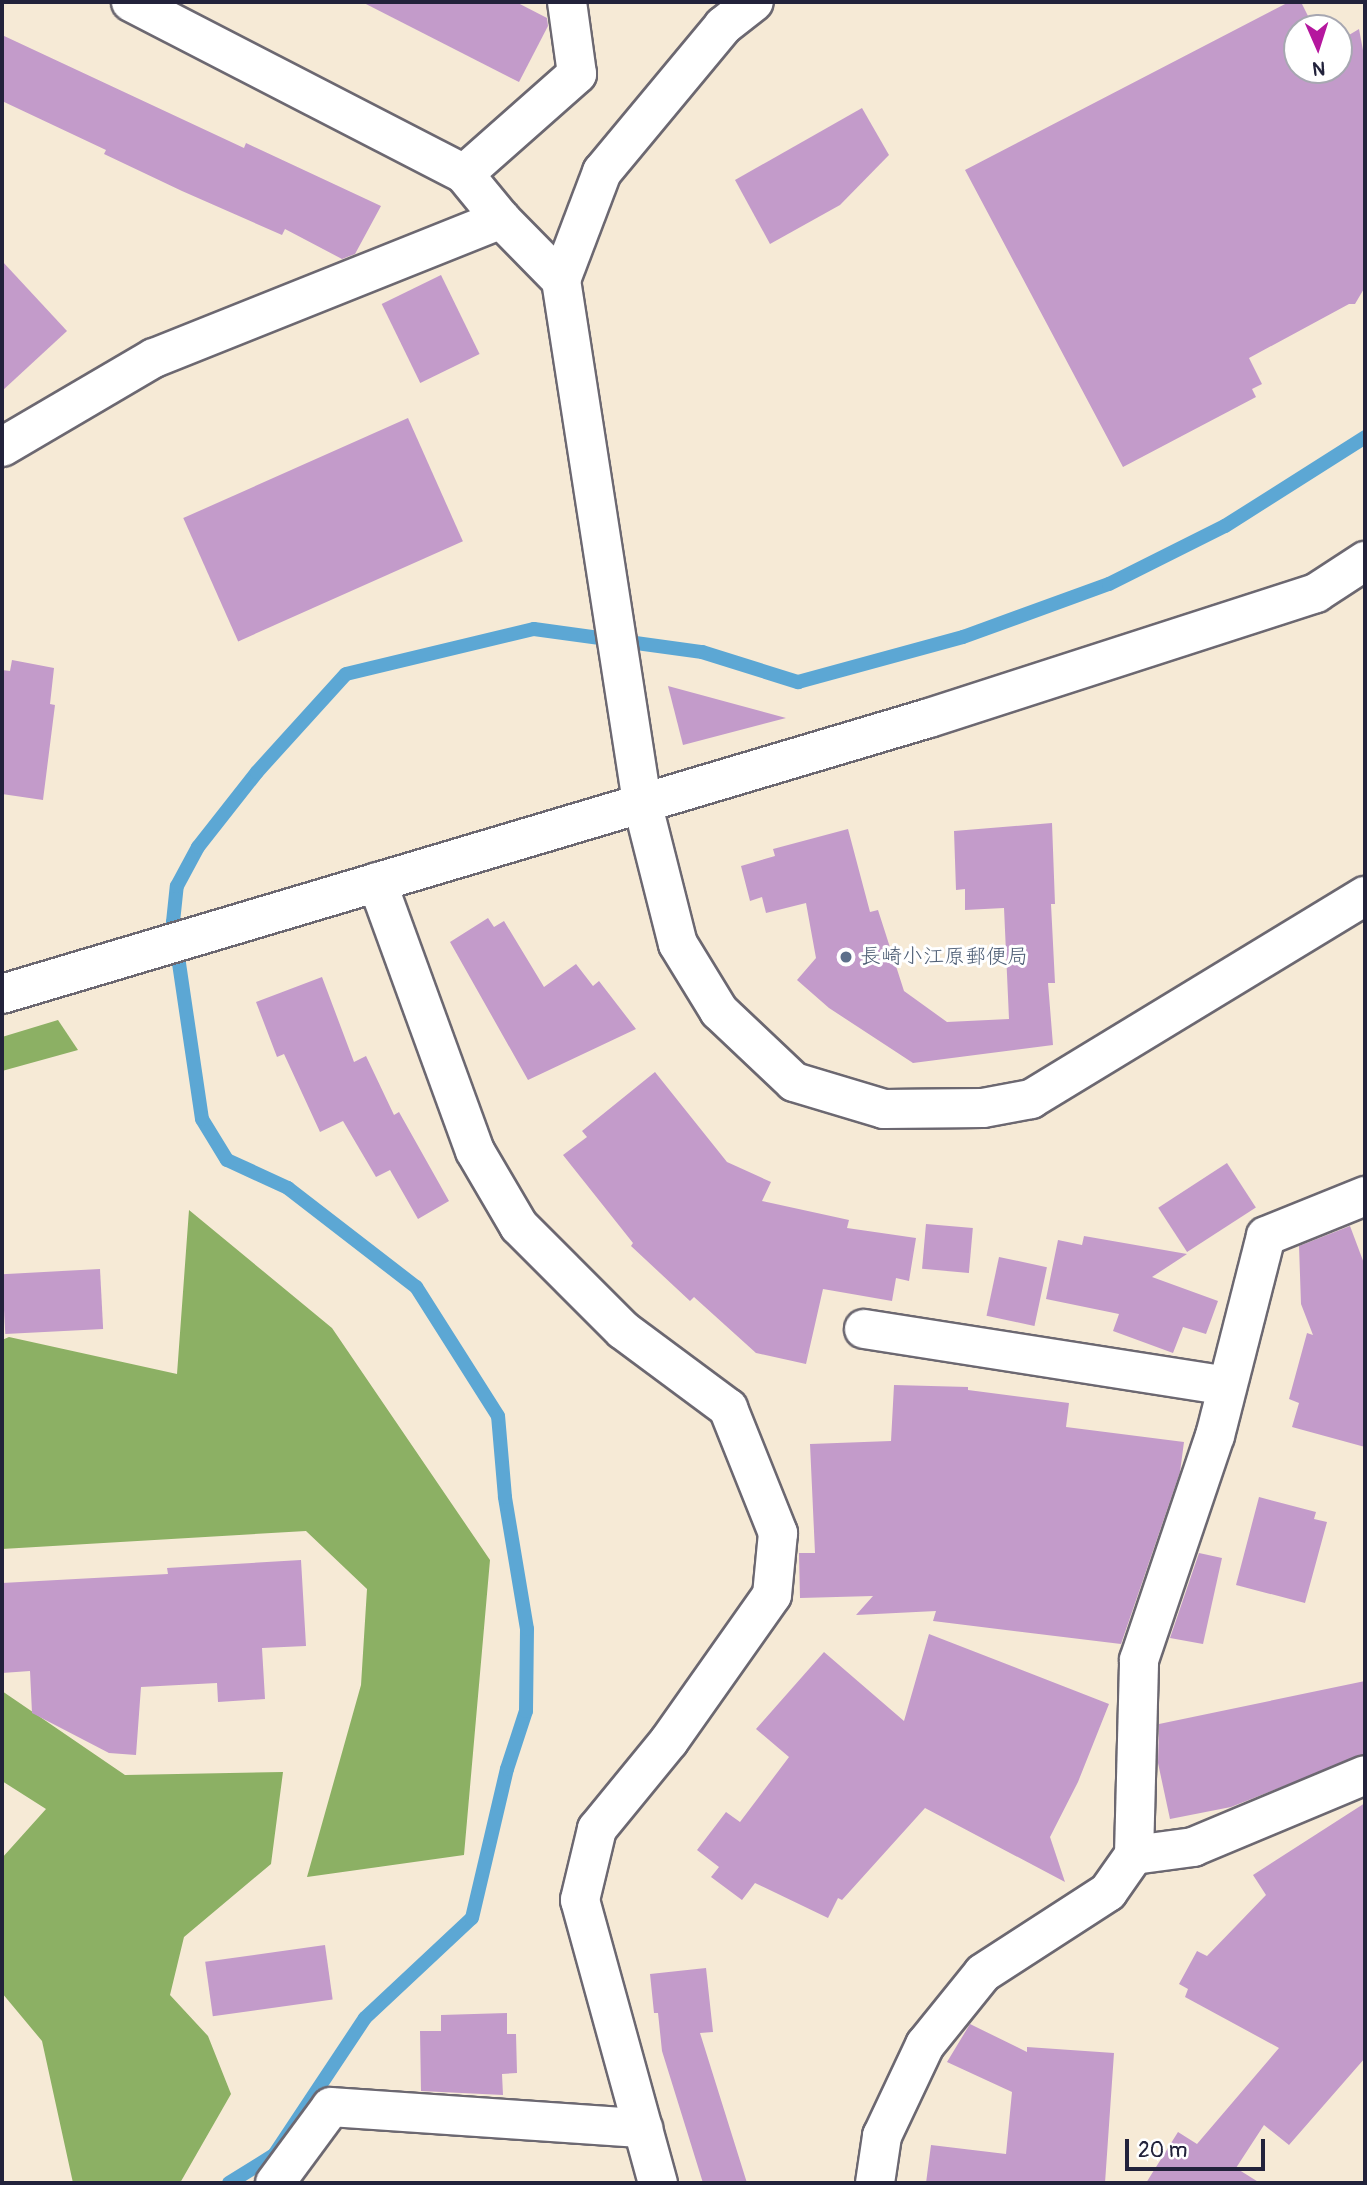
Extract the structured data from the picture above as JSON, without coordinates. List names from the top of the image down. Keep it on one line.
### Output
{"places":["長崎小江原郵便局"],"scale_bar":"20 m","north":"bottom"}
